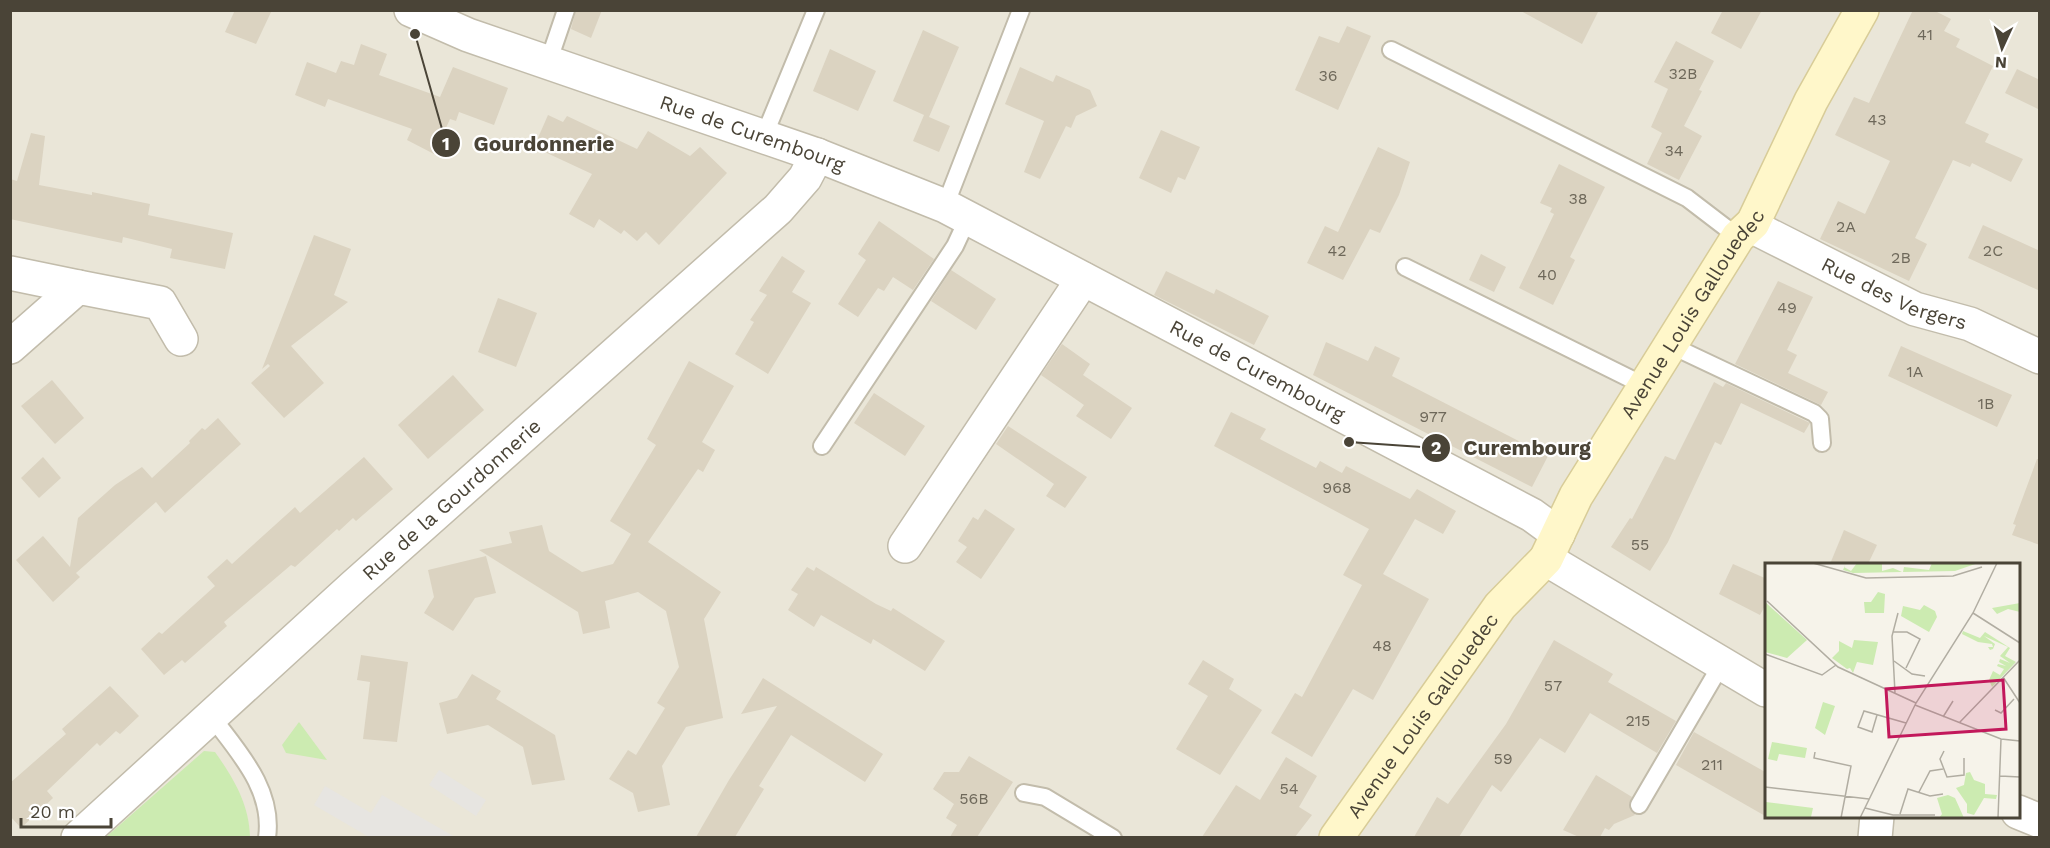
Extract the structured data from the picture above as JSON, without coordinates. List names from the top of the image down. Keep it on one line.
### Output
{"streets":{"main road":["Avenue Louis Gallouedec"],"street":["Rue de Curembourg","Rue des Vergers","Rue de la Gourdonnerie"]},"crossings":[["Rue de Curembourg","Avenue Louis Gallouedec"],["Rue de Curembourg","Rue de la Gourdonnerie"],["Rue des Vergers","Avenue Louis Gallouedec"]],"places":["Gourdonnerie","Curembourg"],"house_numbers":["41","32B","36","43","34","38","2A","42","2C","2B","40","49","1A","1B","977","968","55","48","57","215","59","211","54","56B"],"scale_bar":"20 m","north":"bottom"}
